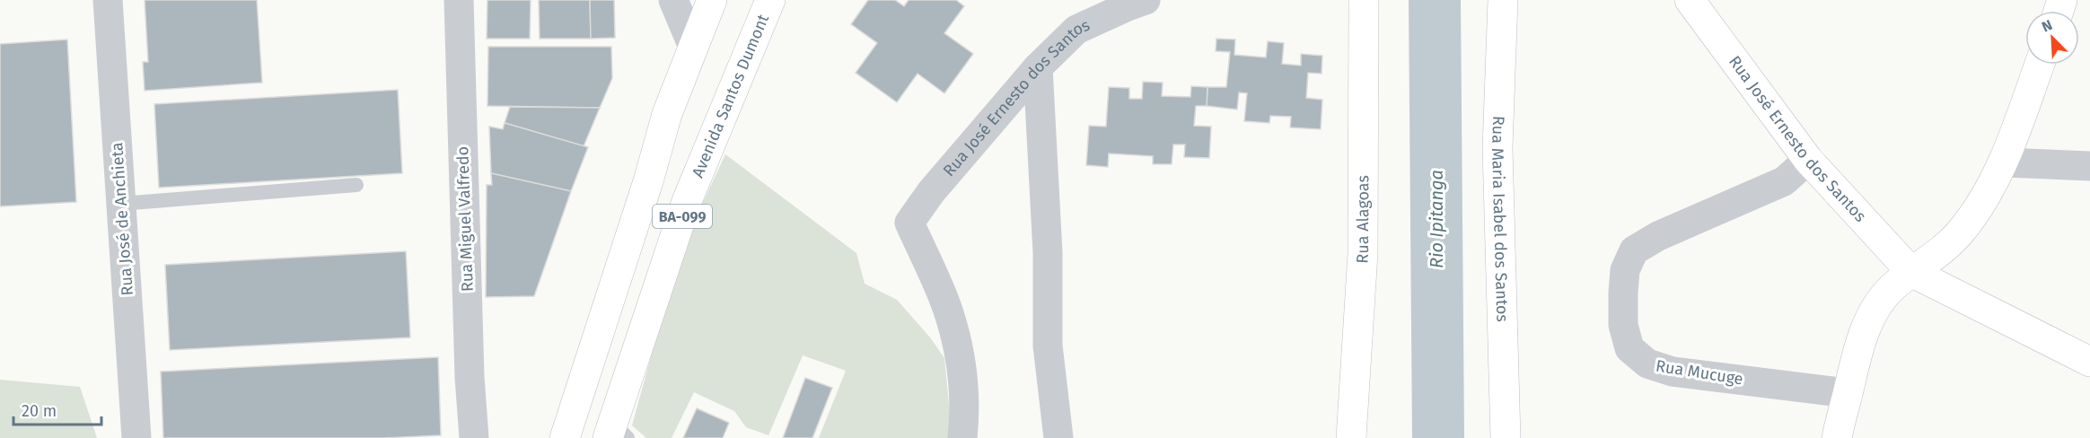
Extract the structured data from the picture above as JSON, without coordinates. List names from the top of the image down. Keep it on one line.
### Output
{"streets":{"main road":["Avenida Santos Dumont","Rua José Ernesto dos Santos","BA-099","Rua Alagoas","Rua Maria Isabel dos Santos"],"street":["Rua José de Anchieta","Rua Miguel Valfredo","Rua Mucuge"]},"crossings":[["Rua José Ernesto dos Santos","Rua Mucuge"]],"water":["Rio Ipitanga"],"scale_bar":"20 m","north":"top left"}
